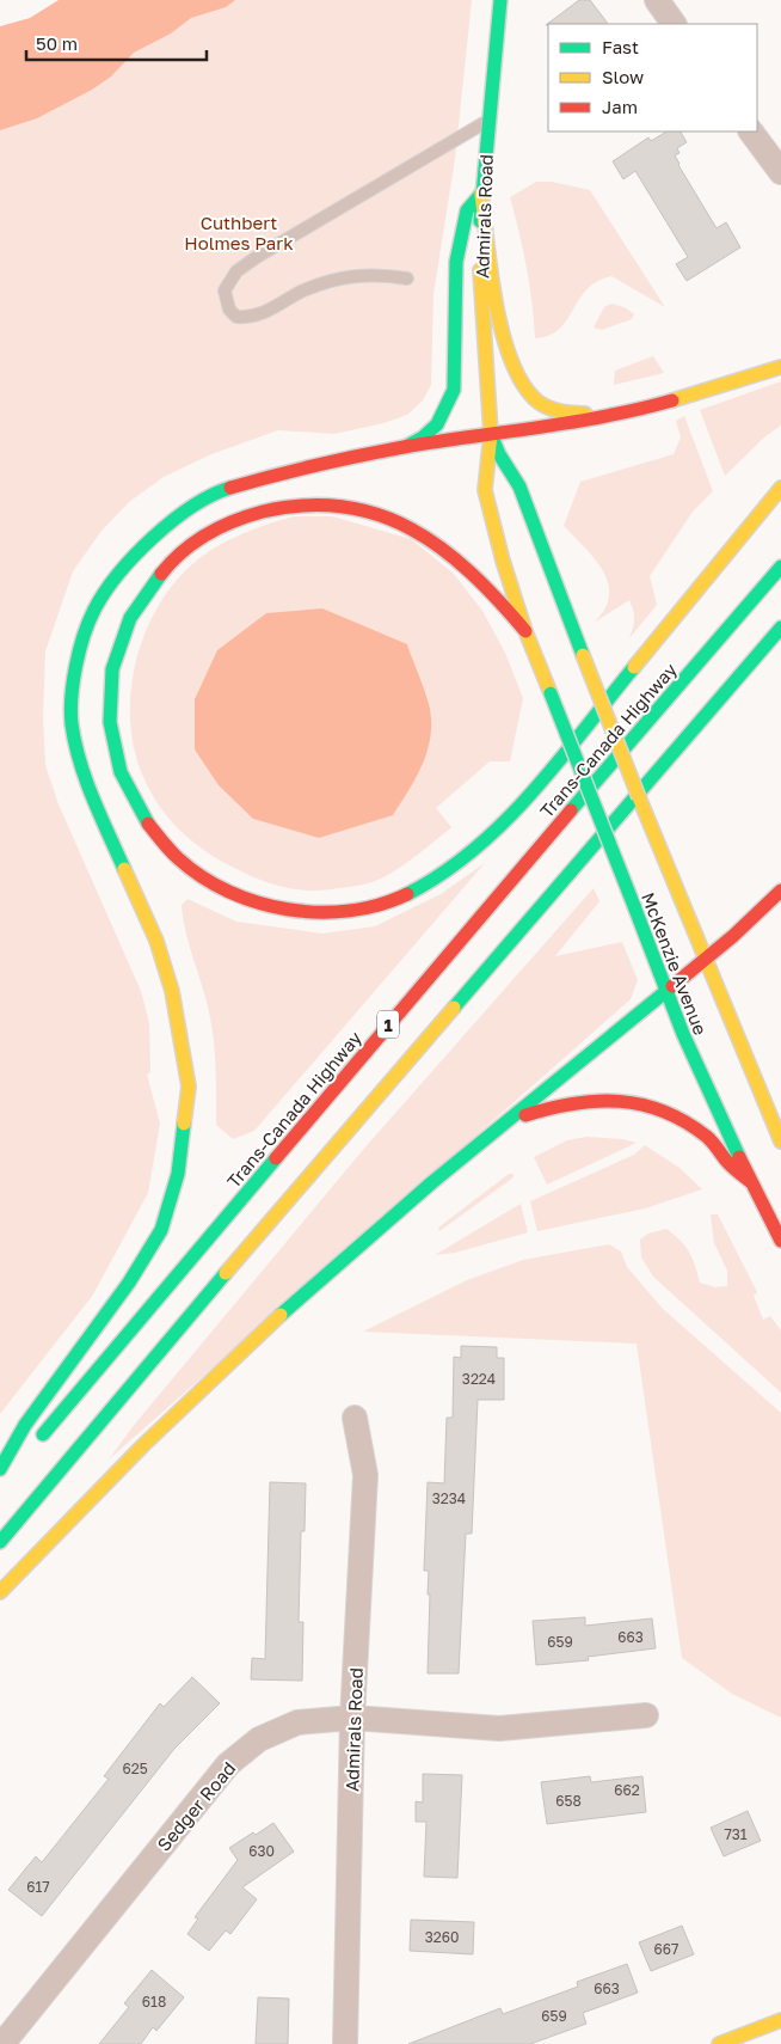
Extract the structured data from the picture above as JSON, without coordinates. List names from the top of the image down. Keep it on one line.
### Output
{"streets":{"main road":["Admirals Road","Trans-Canada Highway","McKenzie Avenue","1"],"street":["Sedger Road"]},"crossings":[["Admirals Road","McKenzie Avenue"],["Admirals Road","Sedger Road"]],"parks":["Cuthbert Holmes Park"],"house_numbers":["3224","3234","663","659","625","662","658","731","630","617","3260","667","663","618","659"],"legend":["Fast","Slow","Jam"],"scale_bar":"50 m"}
